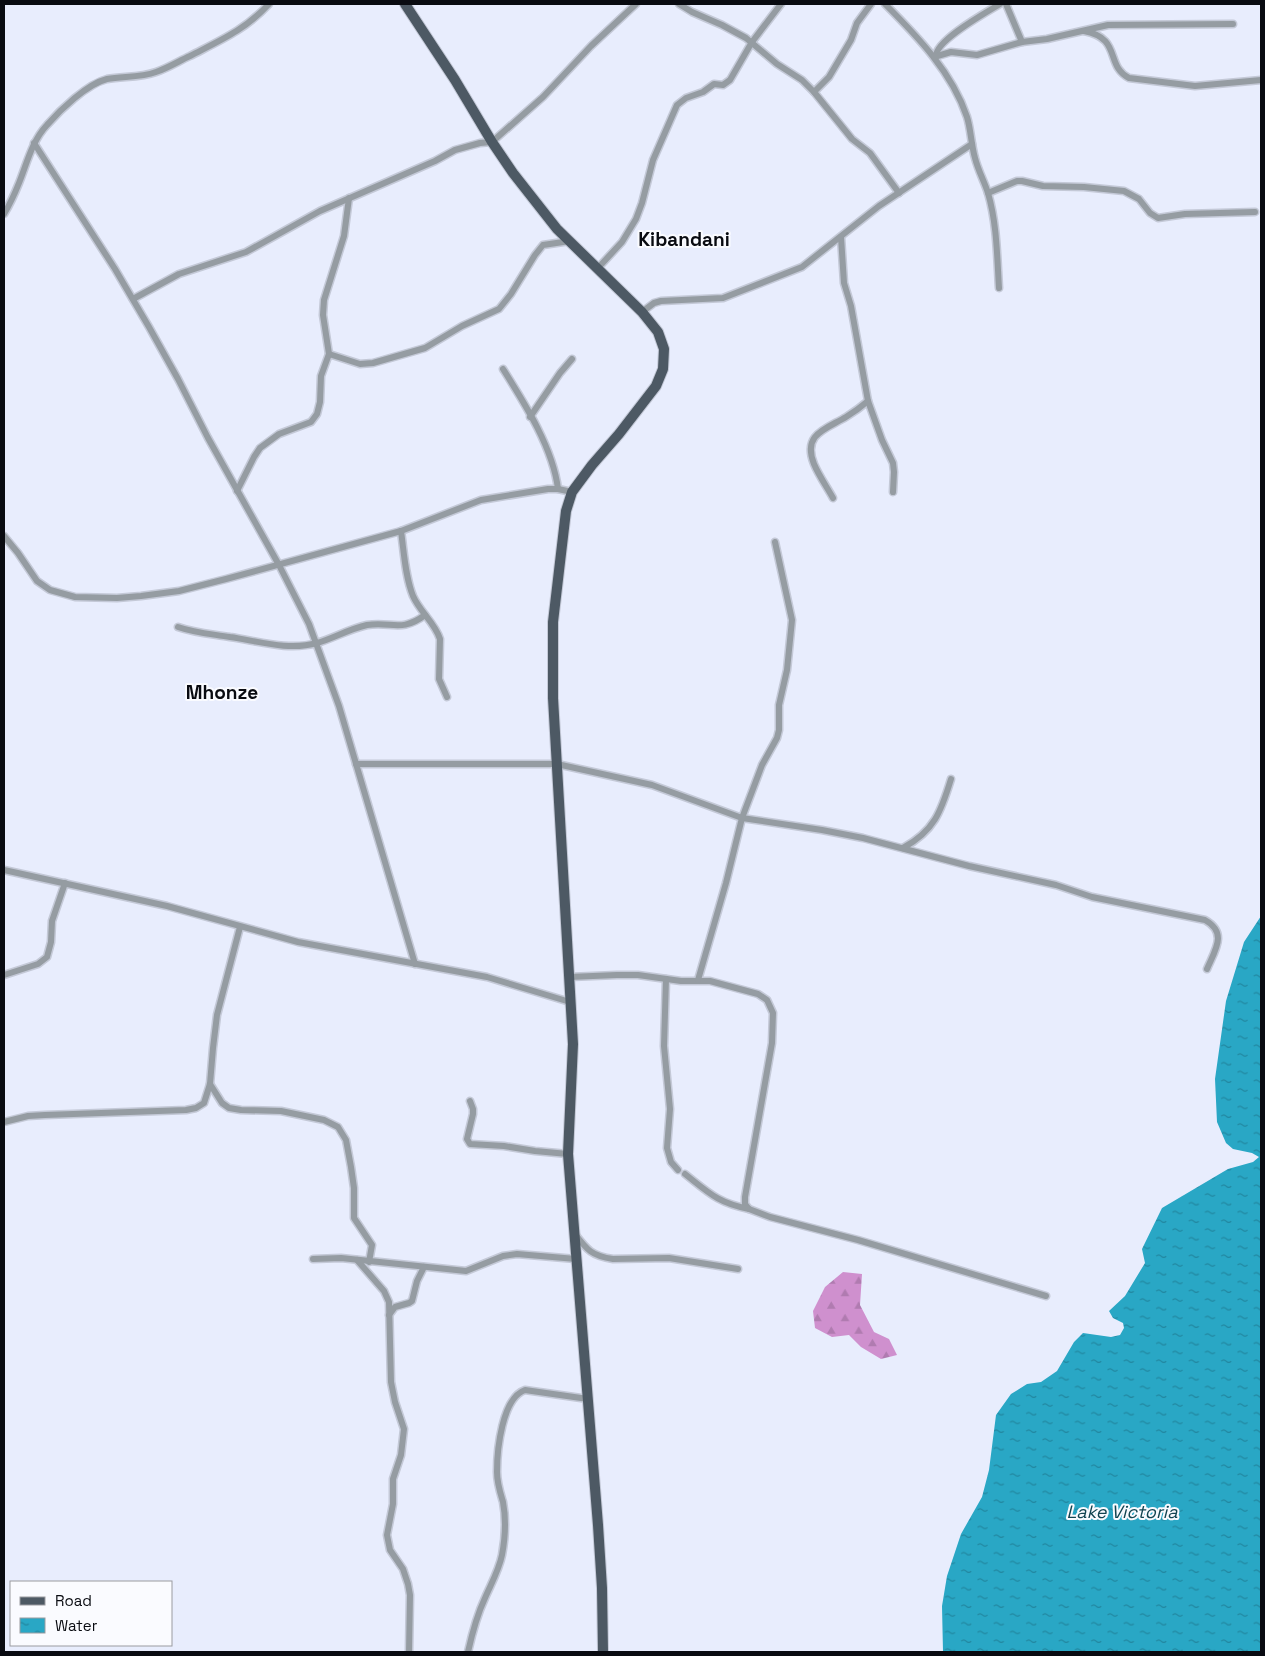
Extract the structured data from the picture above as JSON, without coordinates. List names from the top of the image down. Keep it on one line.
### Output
{"districts":["Kibandani","Mhonze"],"water":["Lake Victoria"],"legend":["Road","Water"]}
